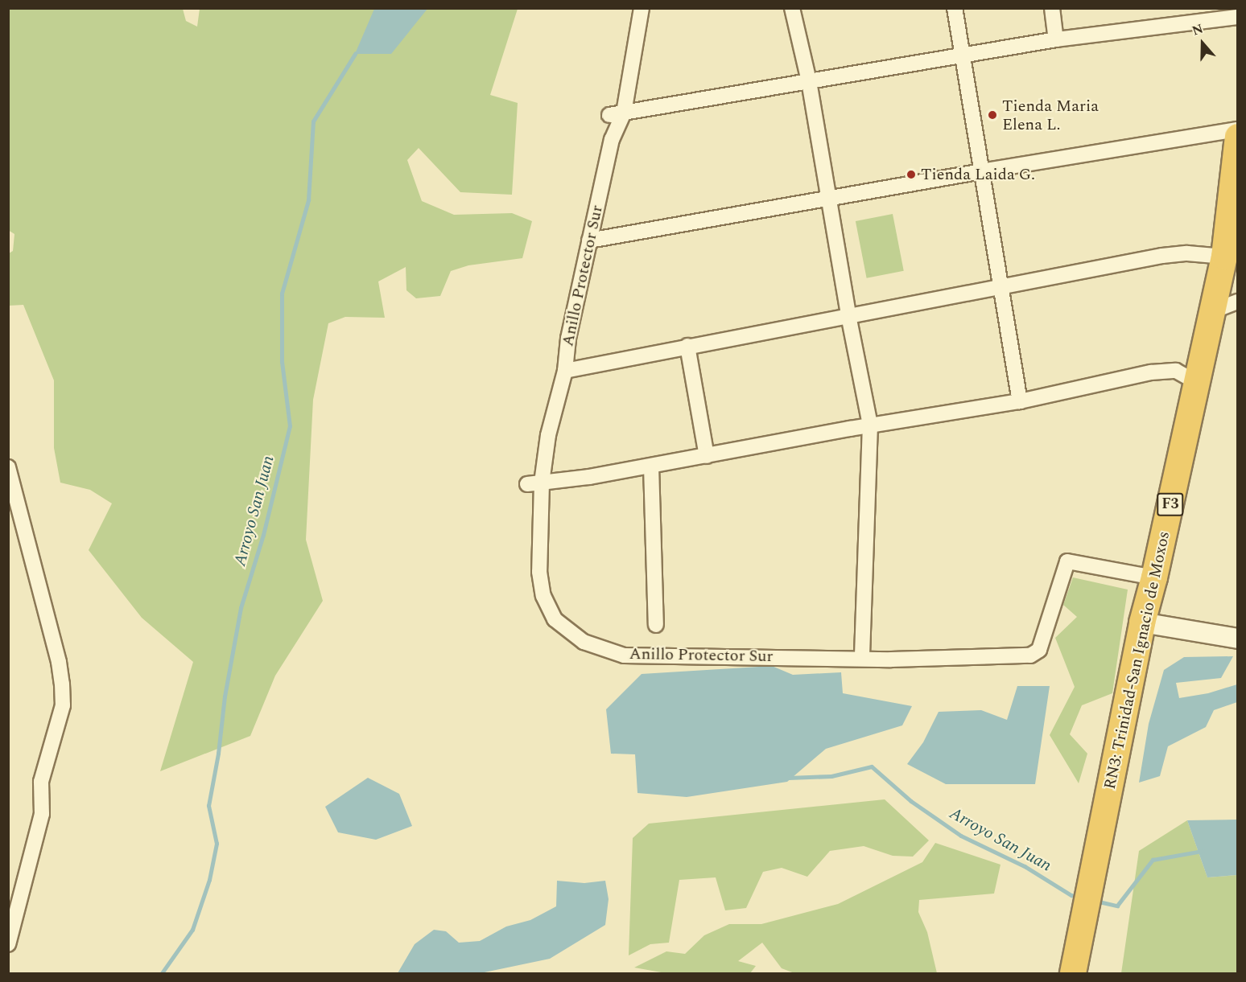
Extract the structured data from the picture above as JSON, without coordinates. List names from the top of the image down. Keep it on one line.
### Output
{"streets":{"highway":["F3","RN3: Trinidad-San Ignacio de Moxos"],"street":["Anillo Protector Sur"]},"crossings":[["Anillo Protector Sur","RN3: Trinidad-San Ignacio de Moxos"]],"water":["Arroyo San Juan"],"places":["Tienda Maria Elena L.","Tienda Laida G."],"north":"top"}
